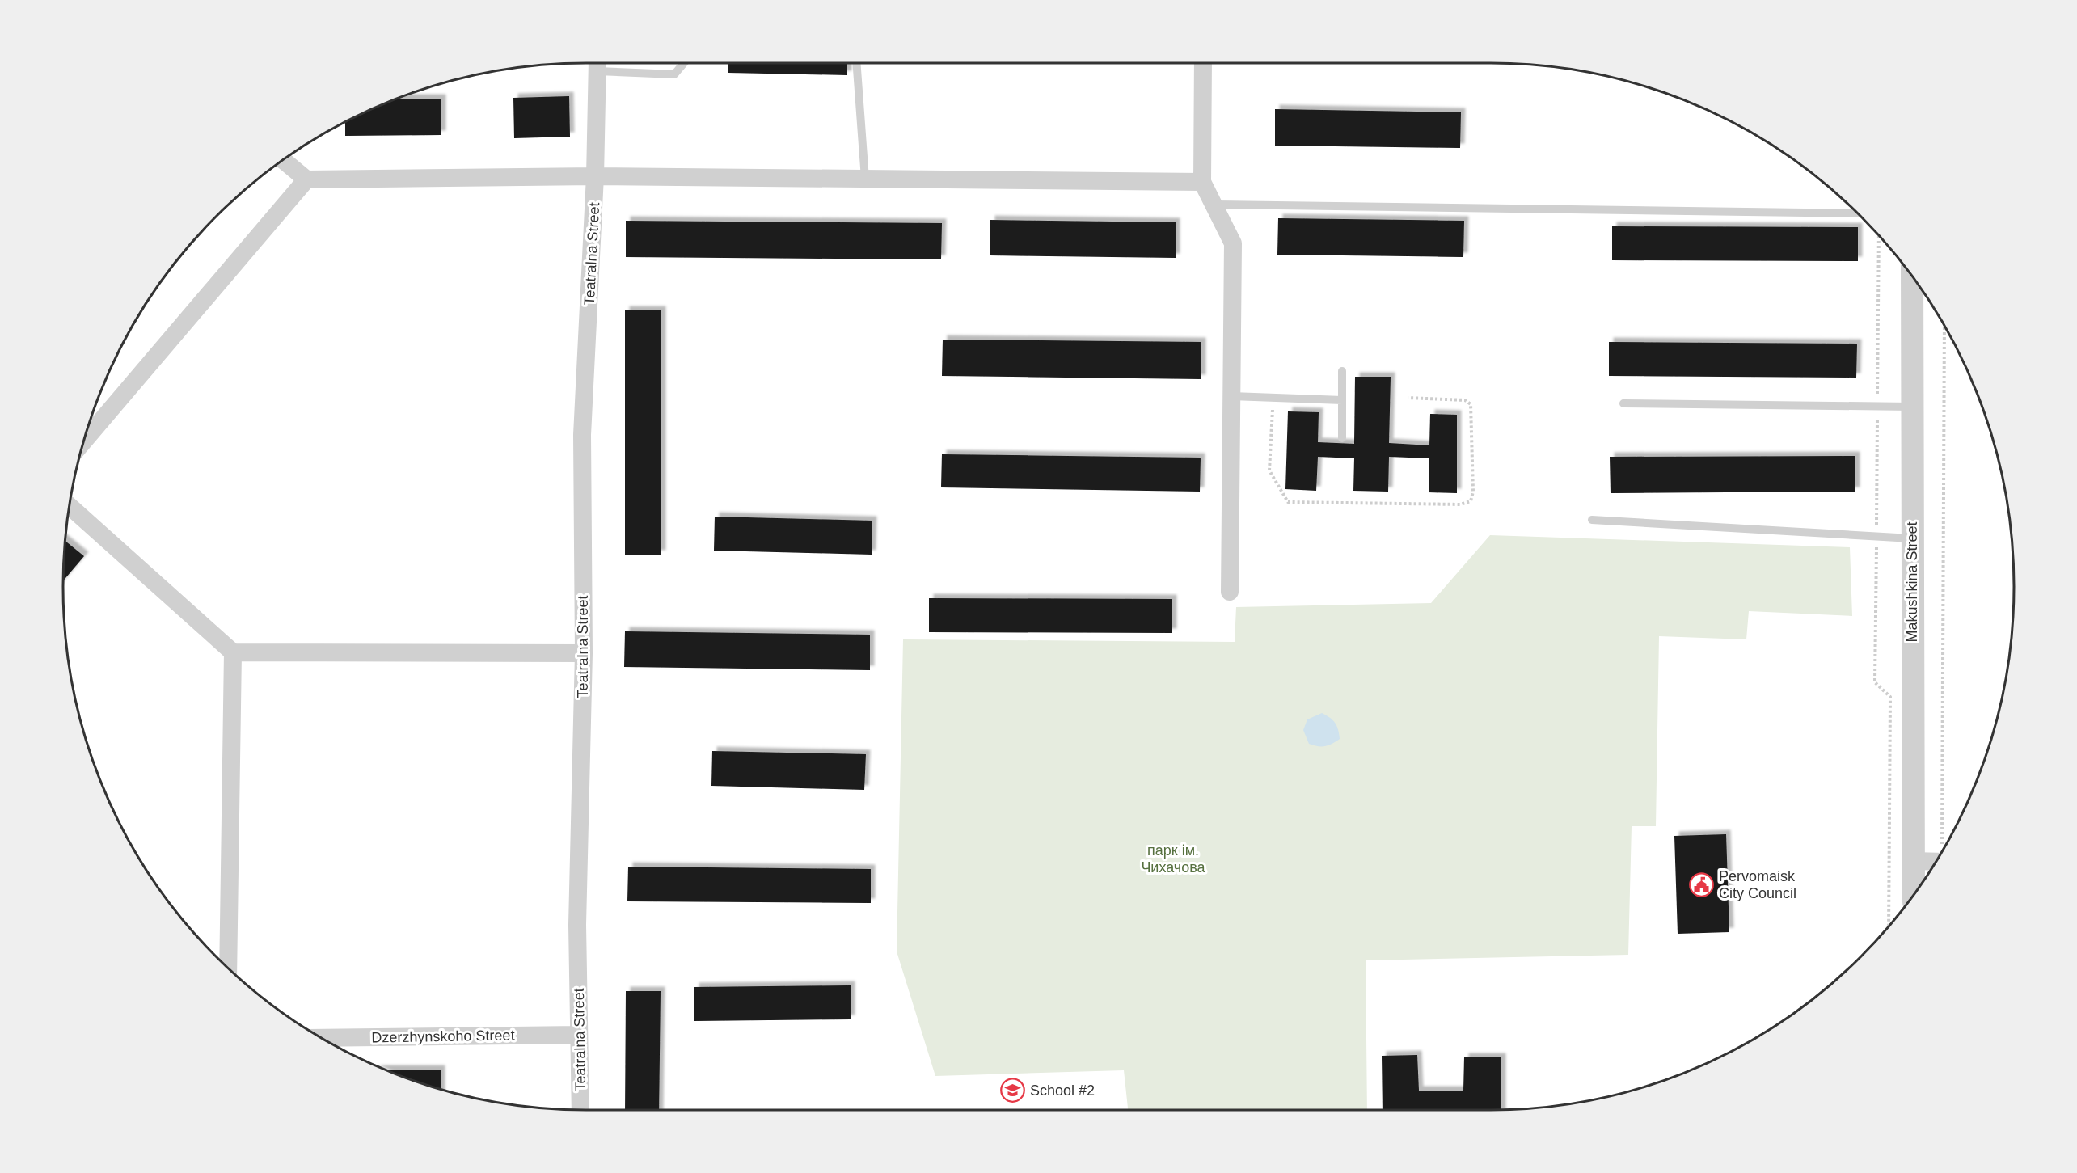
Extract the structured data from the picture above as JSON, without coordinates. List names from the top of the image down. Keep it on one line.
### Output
{"streets":{"street":["Teatralna Street","Makushkina Street","Dzerzhynskoho Street"]},"crossings":[["Teatralna Street","Dzerzhynskoho Street"]],"parks":["парк ім. Чихачова"],"places":{"public building":["Pervomaisk City Council"],"school or university":["School #2"]}}
